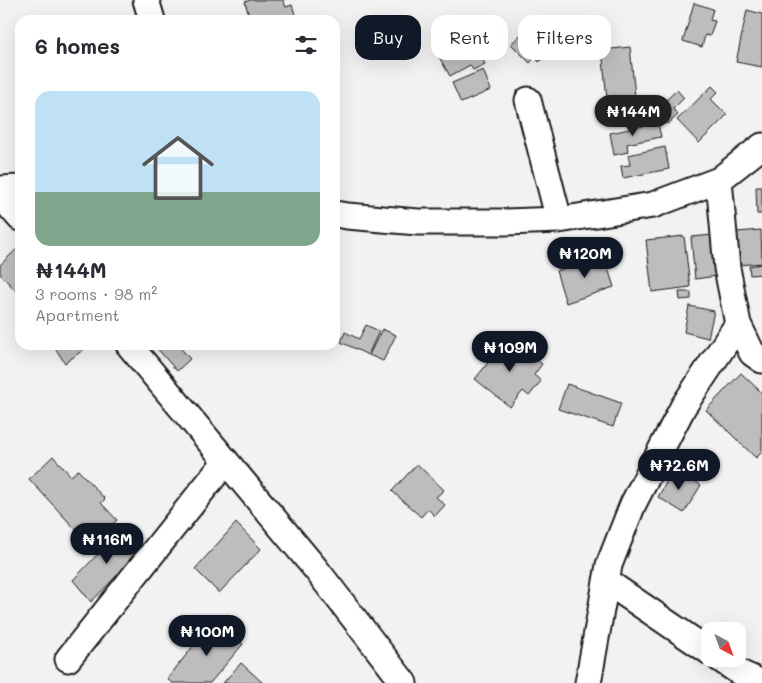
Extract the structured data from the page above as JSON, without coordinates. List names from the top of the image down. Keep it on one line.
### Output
{"north":"bottom right","page":{"chip":["Buy","Rent","Filters"],"heading":"6 homes","list":[{"name":"₦144M","note":"3 rooms · 98 m² · Apartment"}],"price":["₦144M","₦120M","₦109M","₦72.6M","₦116M","₦100M"]}}
